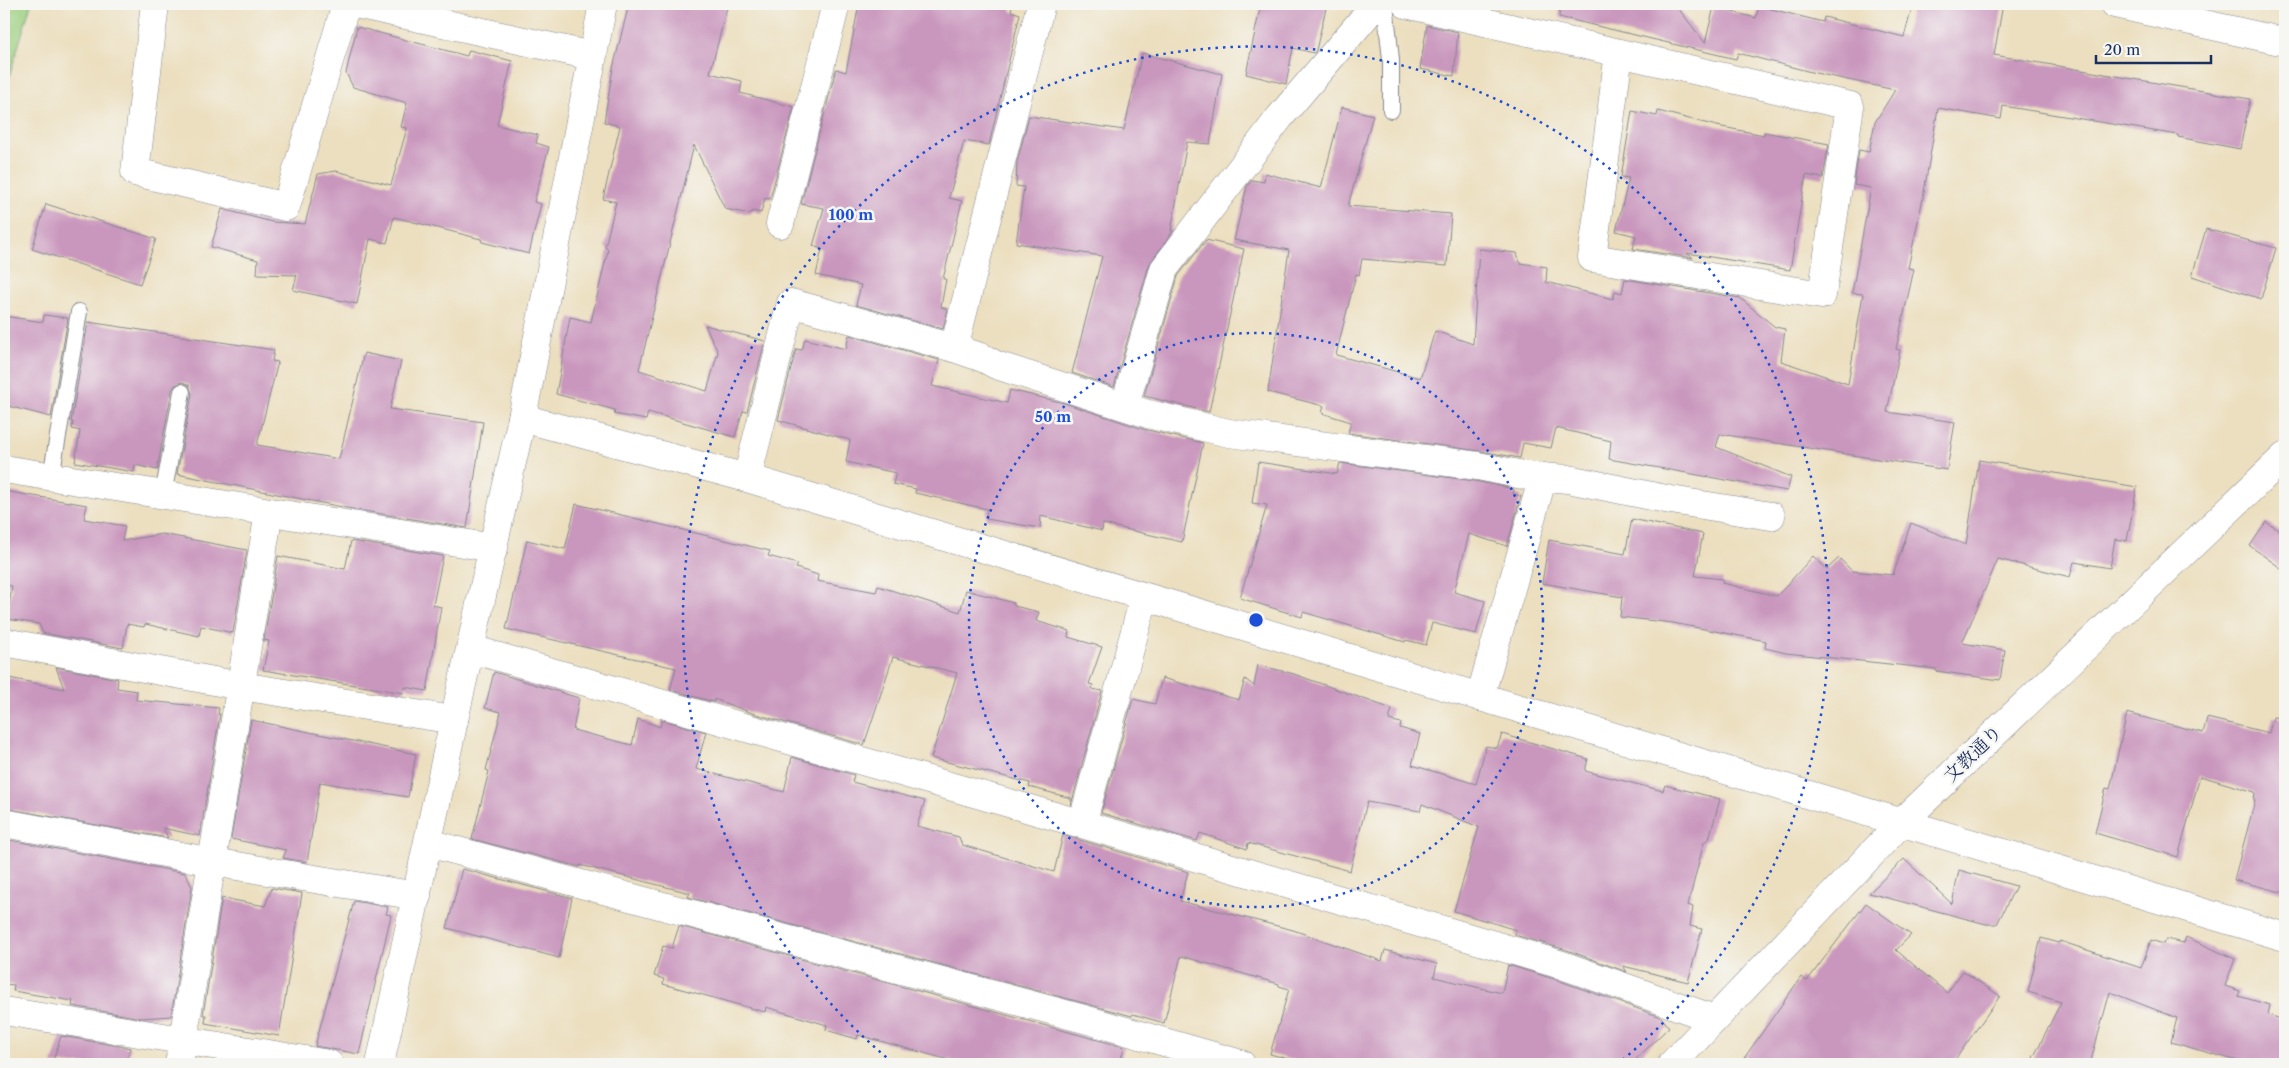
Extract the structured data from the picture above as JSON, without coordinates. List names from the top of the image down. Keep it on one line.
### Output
{"streets":{"street":["文教通り"]},"scale_bar":"20 m","rings":["100 m","50 m"]}
